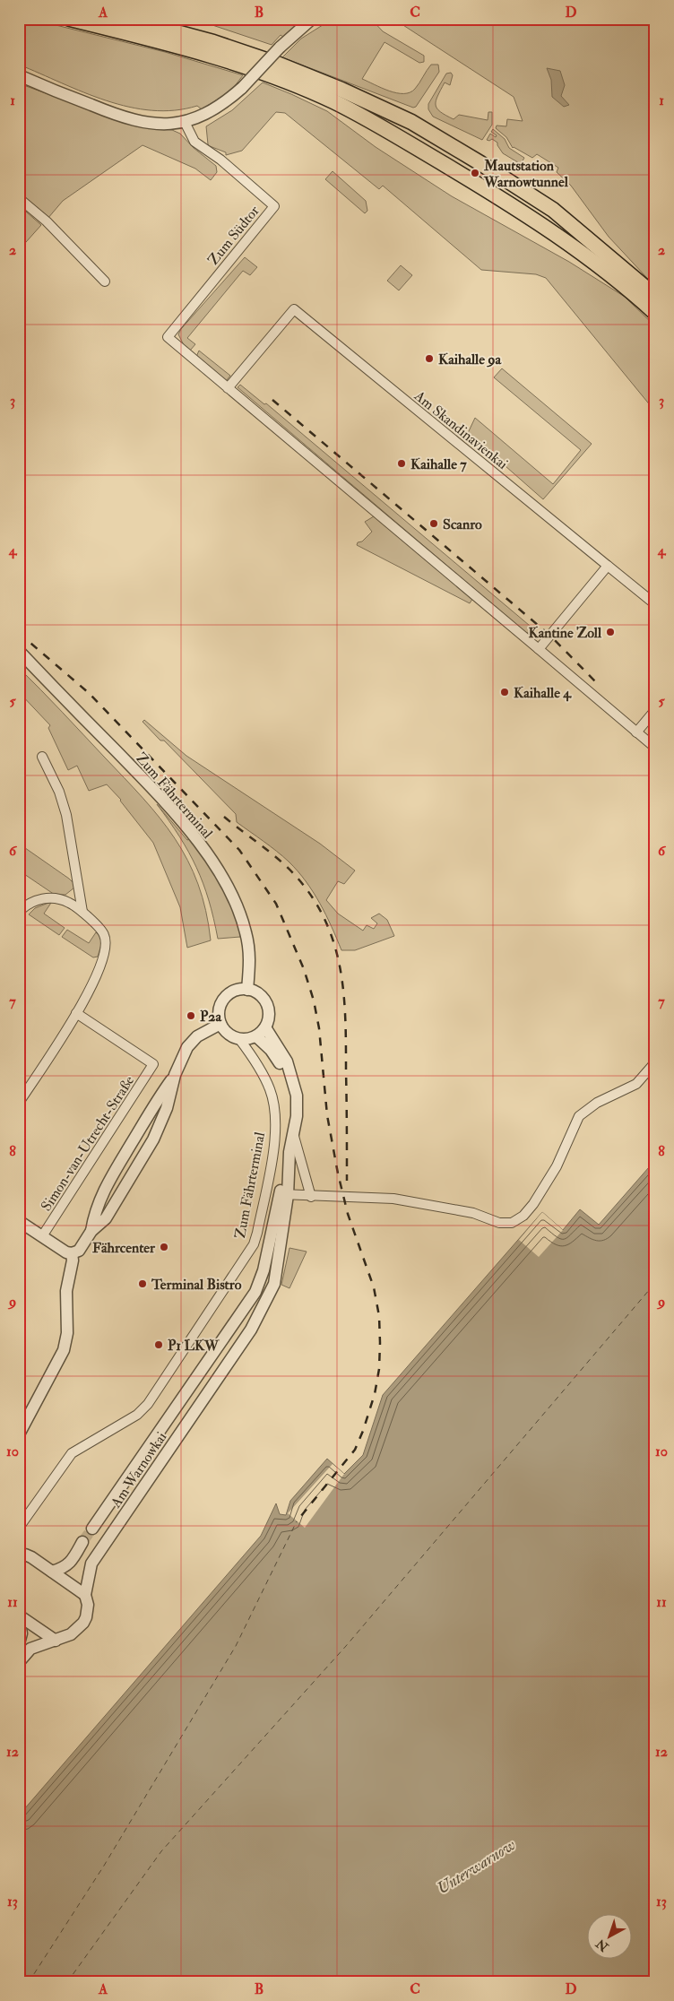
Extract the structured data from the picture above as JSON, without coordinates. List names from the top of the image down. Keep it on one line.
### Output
{"streets":{"street":["Zum Südtor","Am Skandinavienkai","Zum Fährterminal","Simon-van-Utrecht-Straße","Am Warnowkai"]},"crossings":[["Zum Südtor","Am Skandinavienkai"],["Zum Fährterminal","Am Warnowkai"]],"water":["Unterwarnow"],"places":["Mautstation Warnowtunnel","Kaihalle 9a","Kaihalle 7","Scanro","Kantine Zoll","Kaihalle 4","P2a","Fährcenter","Terminal Bistro","P1 LKW"],"north":"bottom left","grid":{"columns":["A","B","C","D"],"rows":["1","2","3","4","5","6","7","8","9","10","11","12","13"]}}
